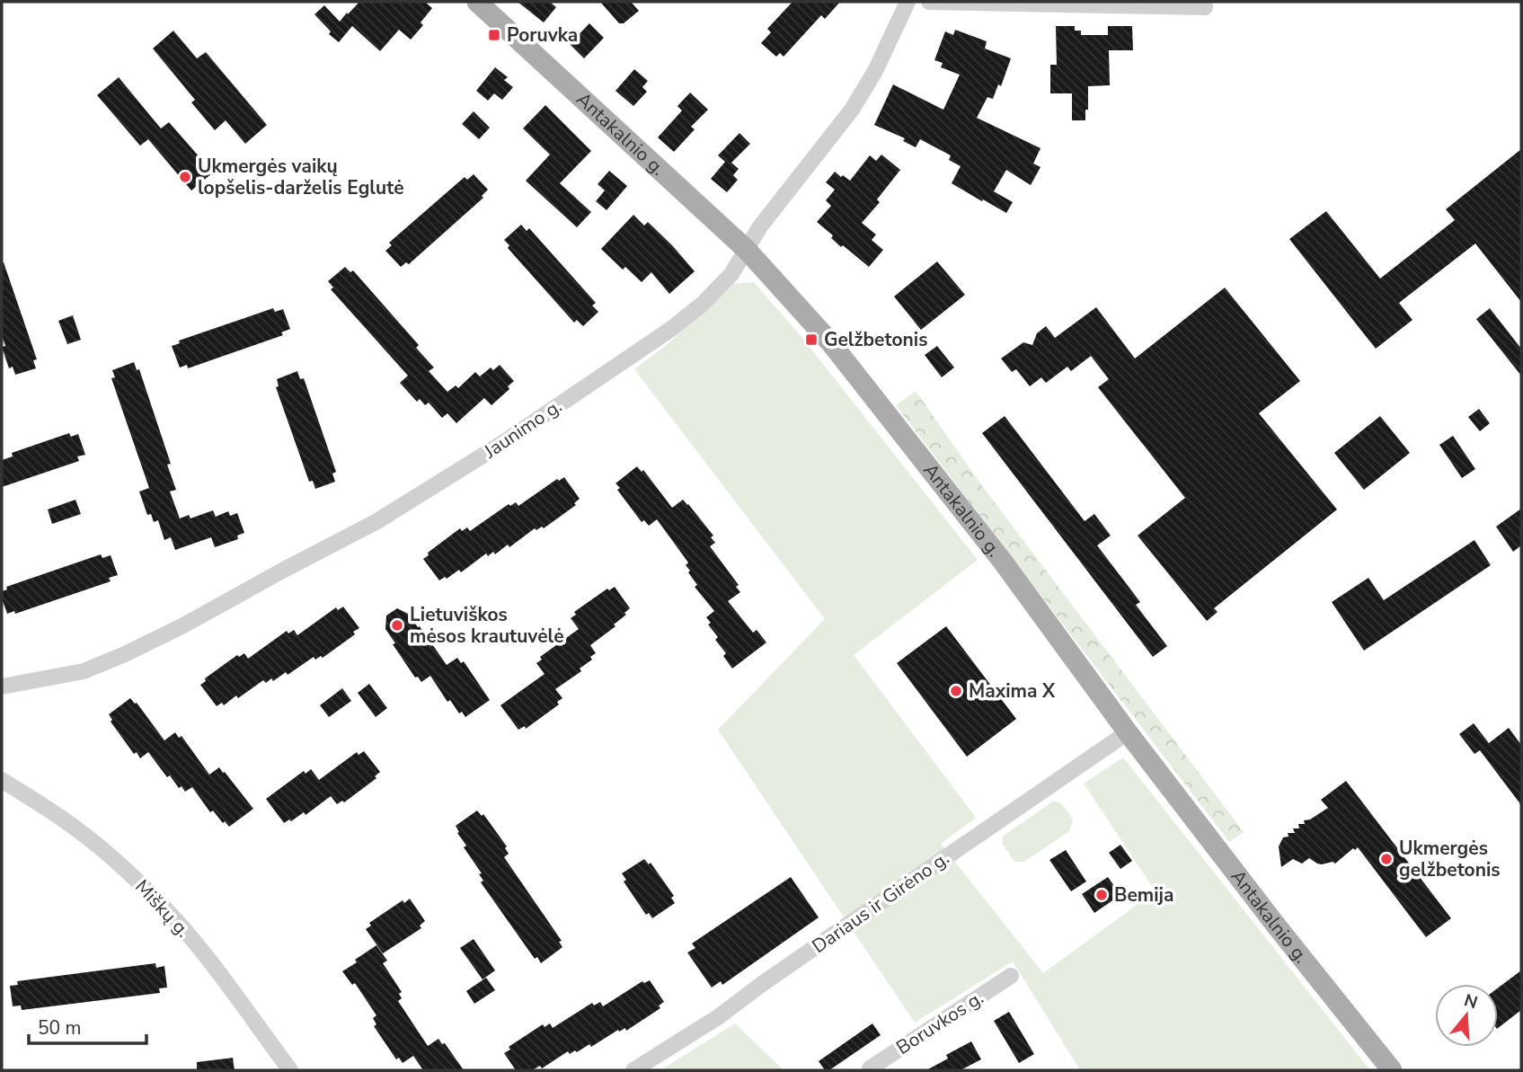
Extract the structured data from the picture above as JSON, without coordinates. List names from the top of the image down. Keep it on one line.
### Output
{"streets":{"main road":["Antakalnio g."],"street":["Jaunimo g.","Dariaus ir Girėno g.","Miškų g.","Boruvkos g."]},"crossings":[["Antakalnio g.","Jaunimo g."],["Antakalnio g.","Dariaus ir Girėno g."]],"places":{"transit":["Poruvka","Gelžbetonis"],"other":["Ukmergės vaikų lopšelis-darželis Eglutė","Lietuviškos mėsos krautuvėlė","Maxima X","Ukmergės gelžbetonis","Bemija"]},"scale_bar":"50 m","north":"top"}
